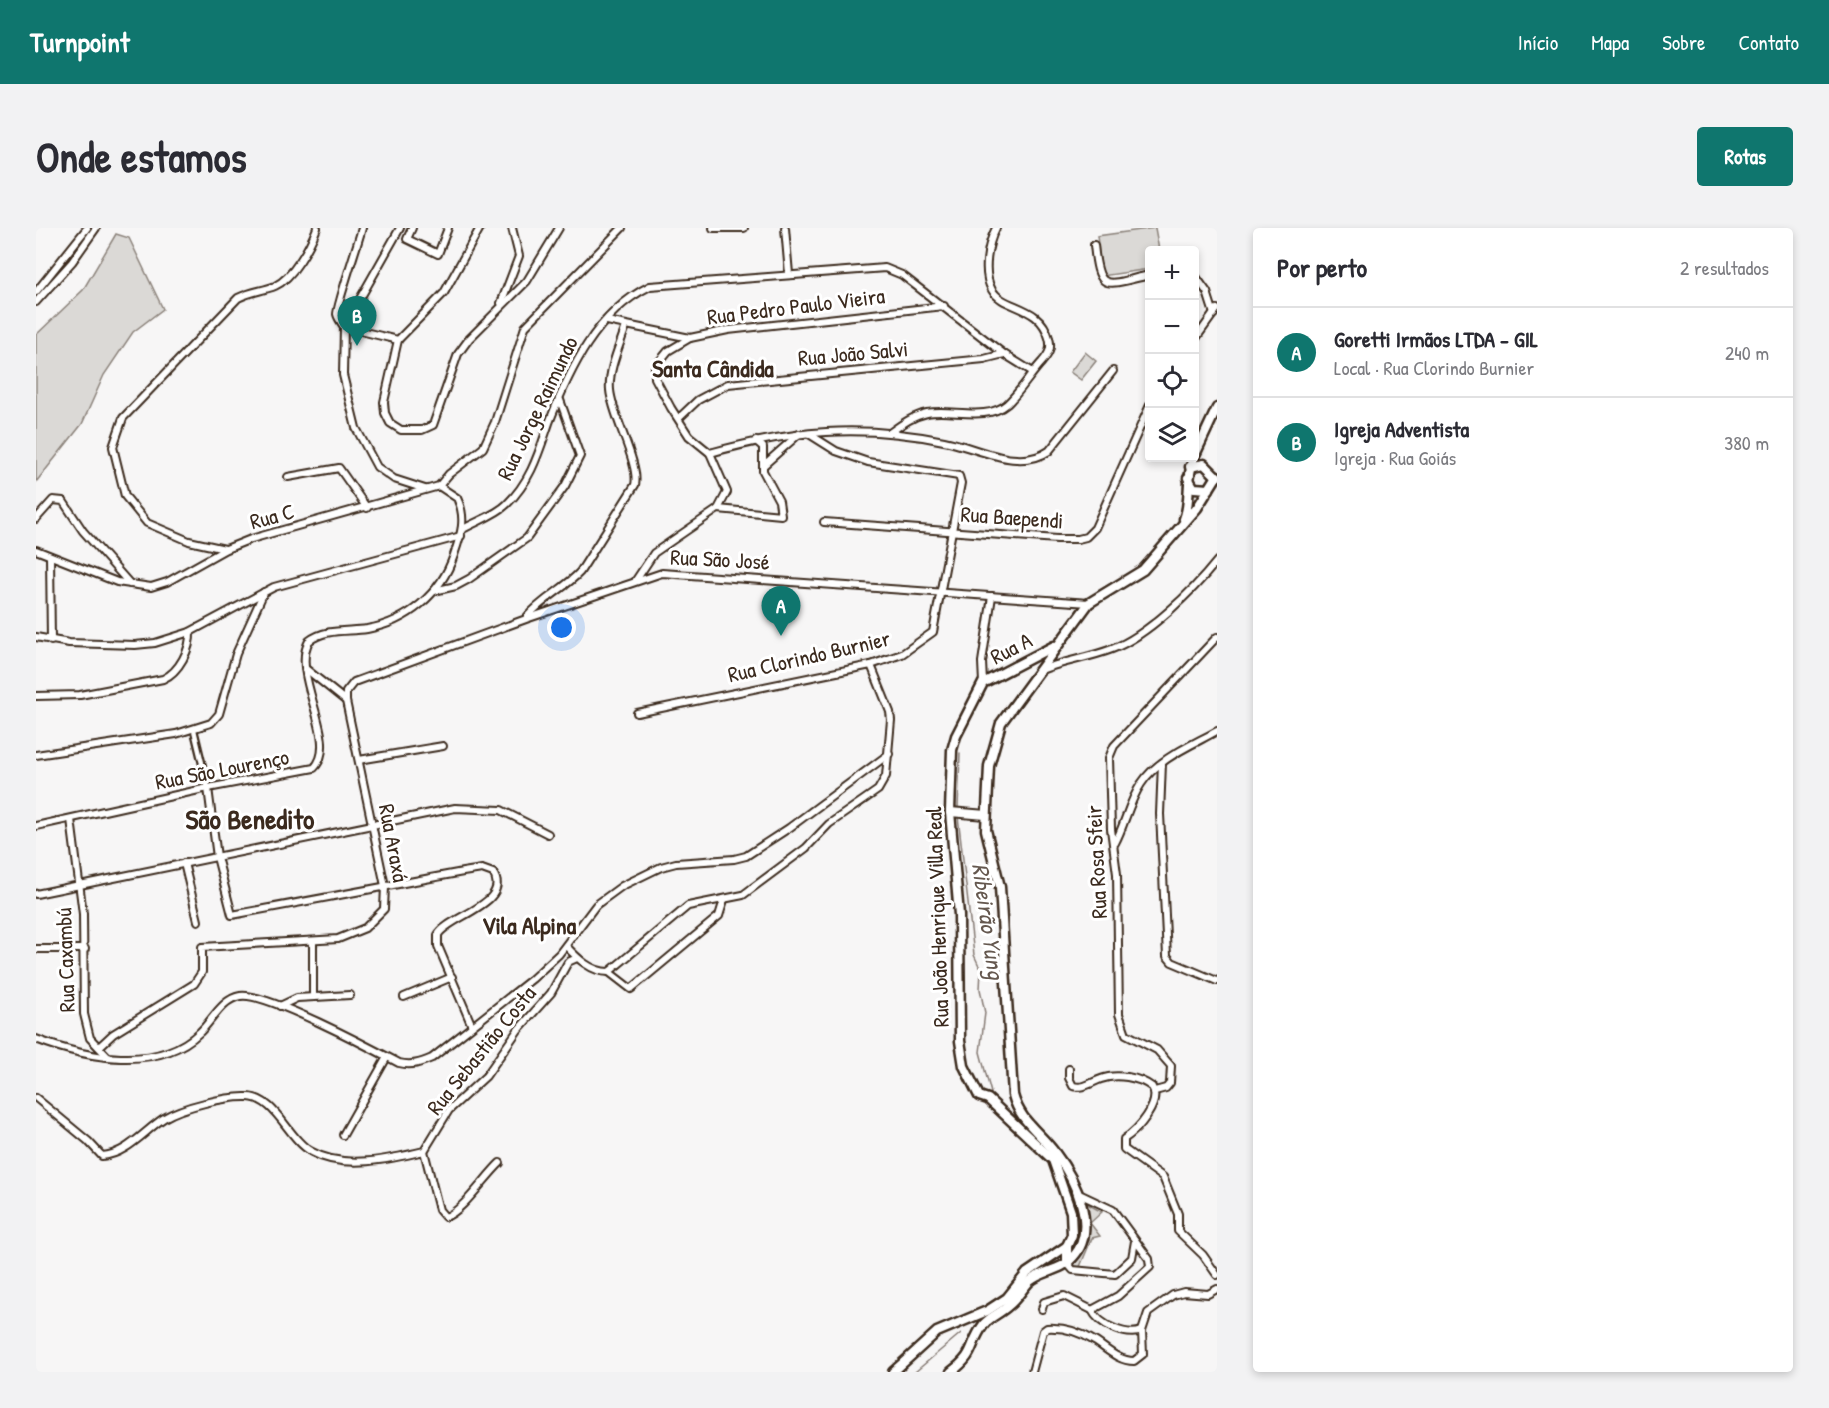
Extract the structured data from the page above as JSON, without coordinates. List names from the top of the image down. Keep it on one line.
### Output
{"streets":{"main road":["Rua A","Rua João Henrique Villa Real"],"street":["Rua Pedro Paulo Vieira","Rua João Salvi","Rua Jorge Raimundo","Rua C","Rua Baependi","Rua São José","Rua Clorindo Burnier","Rua São Lourenço","Rua Araxá","Rua Rosa Sfeir","Rua Caxambú","Rua Sebastião Costa"]},"crossings":[["Rua Pedro Paulo Vieira","Rua João Salvi"],["Rua Pedro Paulo Vieira","Rua Jorge Raimundo"],["Rua João Salvi","Rua Jorge Raimundo"],["Rua Baependi","Rua Clorindo Burnier"],["Rua São José","Rua Clorindo Burnier"],["Rua São José","Rua Araxá"],["Rua A","Rua João Henrique Villa Real"],["Rua São Lourenço","Rua Caxambú"],["Rua Araxá","Rua Caxambú"]],"districts":["Santa Cândida","São Benedito","Vila Alpina"],"water":["Ribeirão Yung"],"page":{"header":"Turnpoint","nav":["Início","Mapa","Sobre","Contato"],"buttons":"Rotas","title":"Onde estamos","heading":["Por perto","2 resultados"],"map_buttons":["+","−"],"pins":["B","A"],"list":[{"mark":"A","name":"Goretti Irmãos LTDA - GIL","note":"Local · Rua Clorindo Burnier","value":"240 m"},{"mark":"B","name":"Igreja Adventista","note":"Igreja · Rua Goiás","value":"380 m"}]}}
